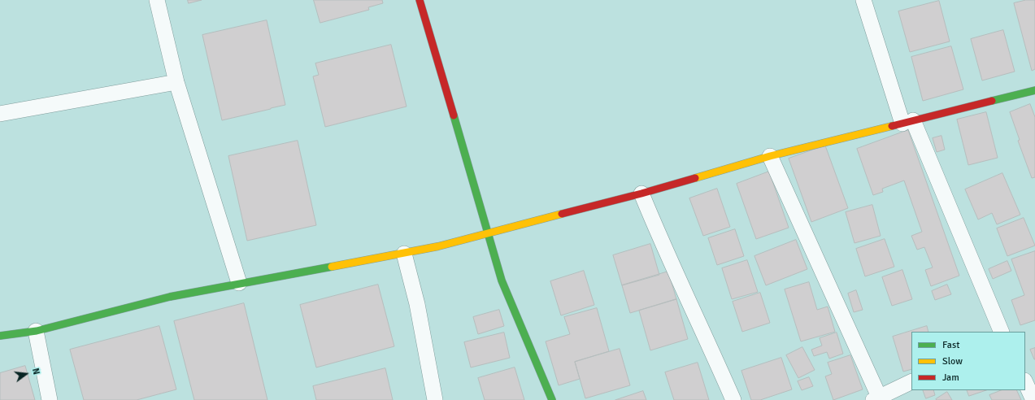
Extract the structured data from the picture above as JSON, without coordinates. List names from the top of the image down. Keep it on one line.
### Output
{"legend":["Fast","Slow","Jam"],"north":"right"}
